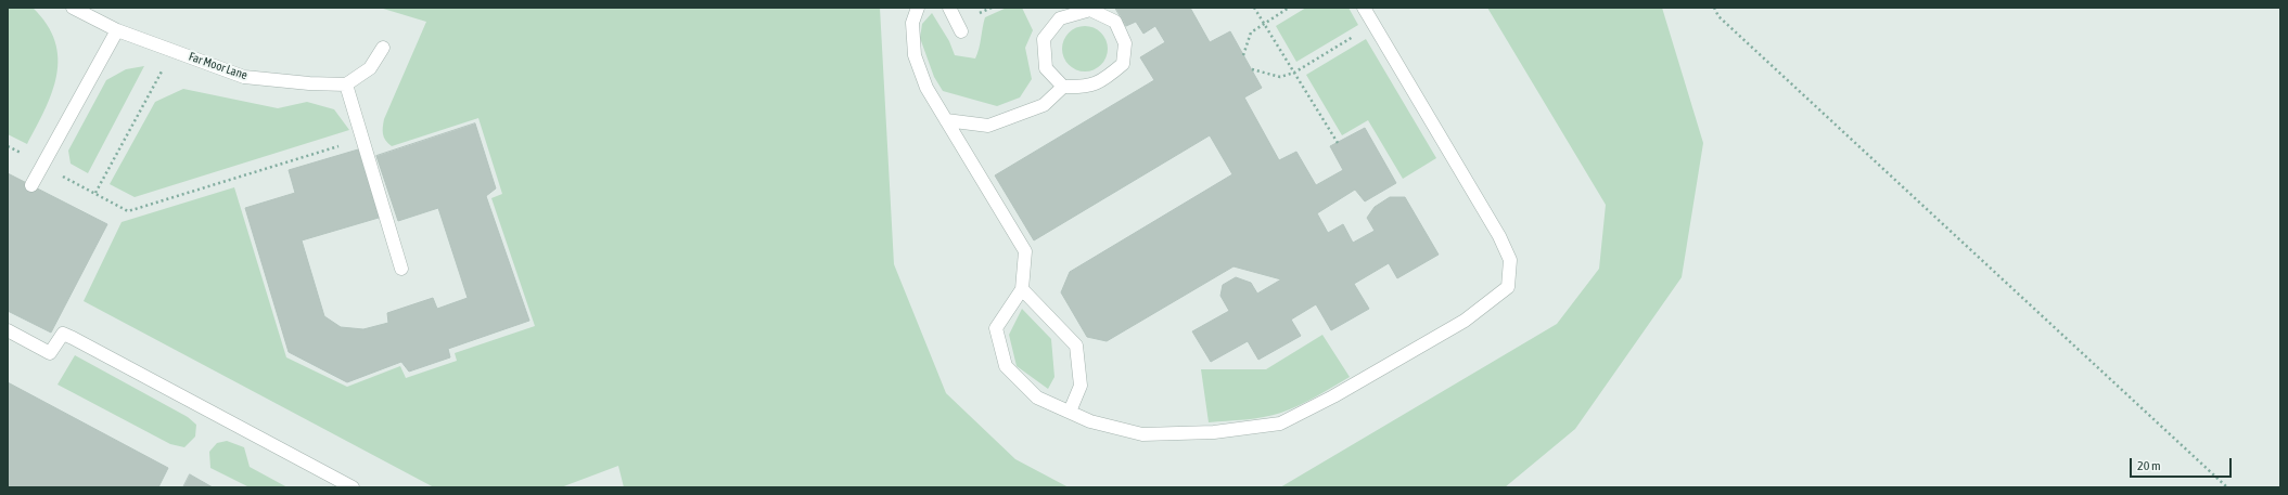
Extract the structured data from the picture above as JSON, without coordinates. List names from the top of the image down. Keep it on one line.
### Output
{"streets":{"lane":["Far Moor Lane"]},"scale_bar":"20 m"}
